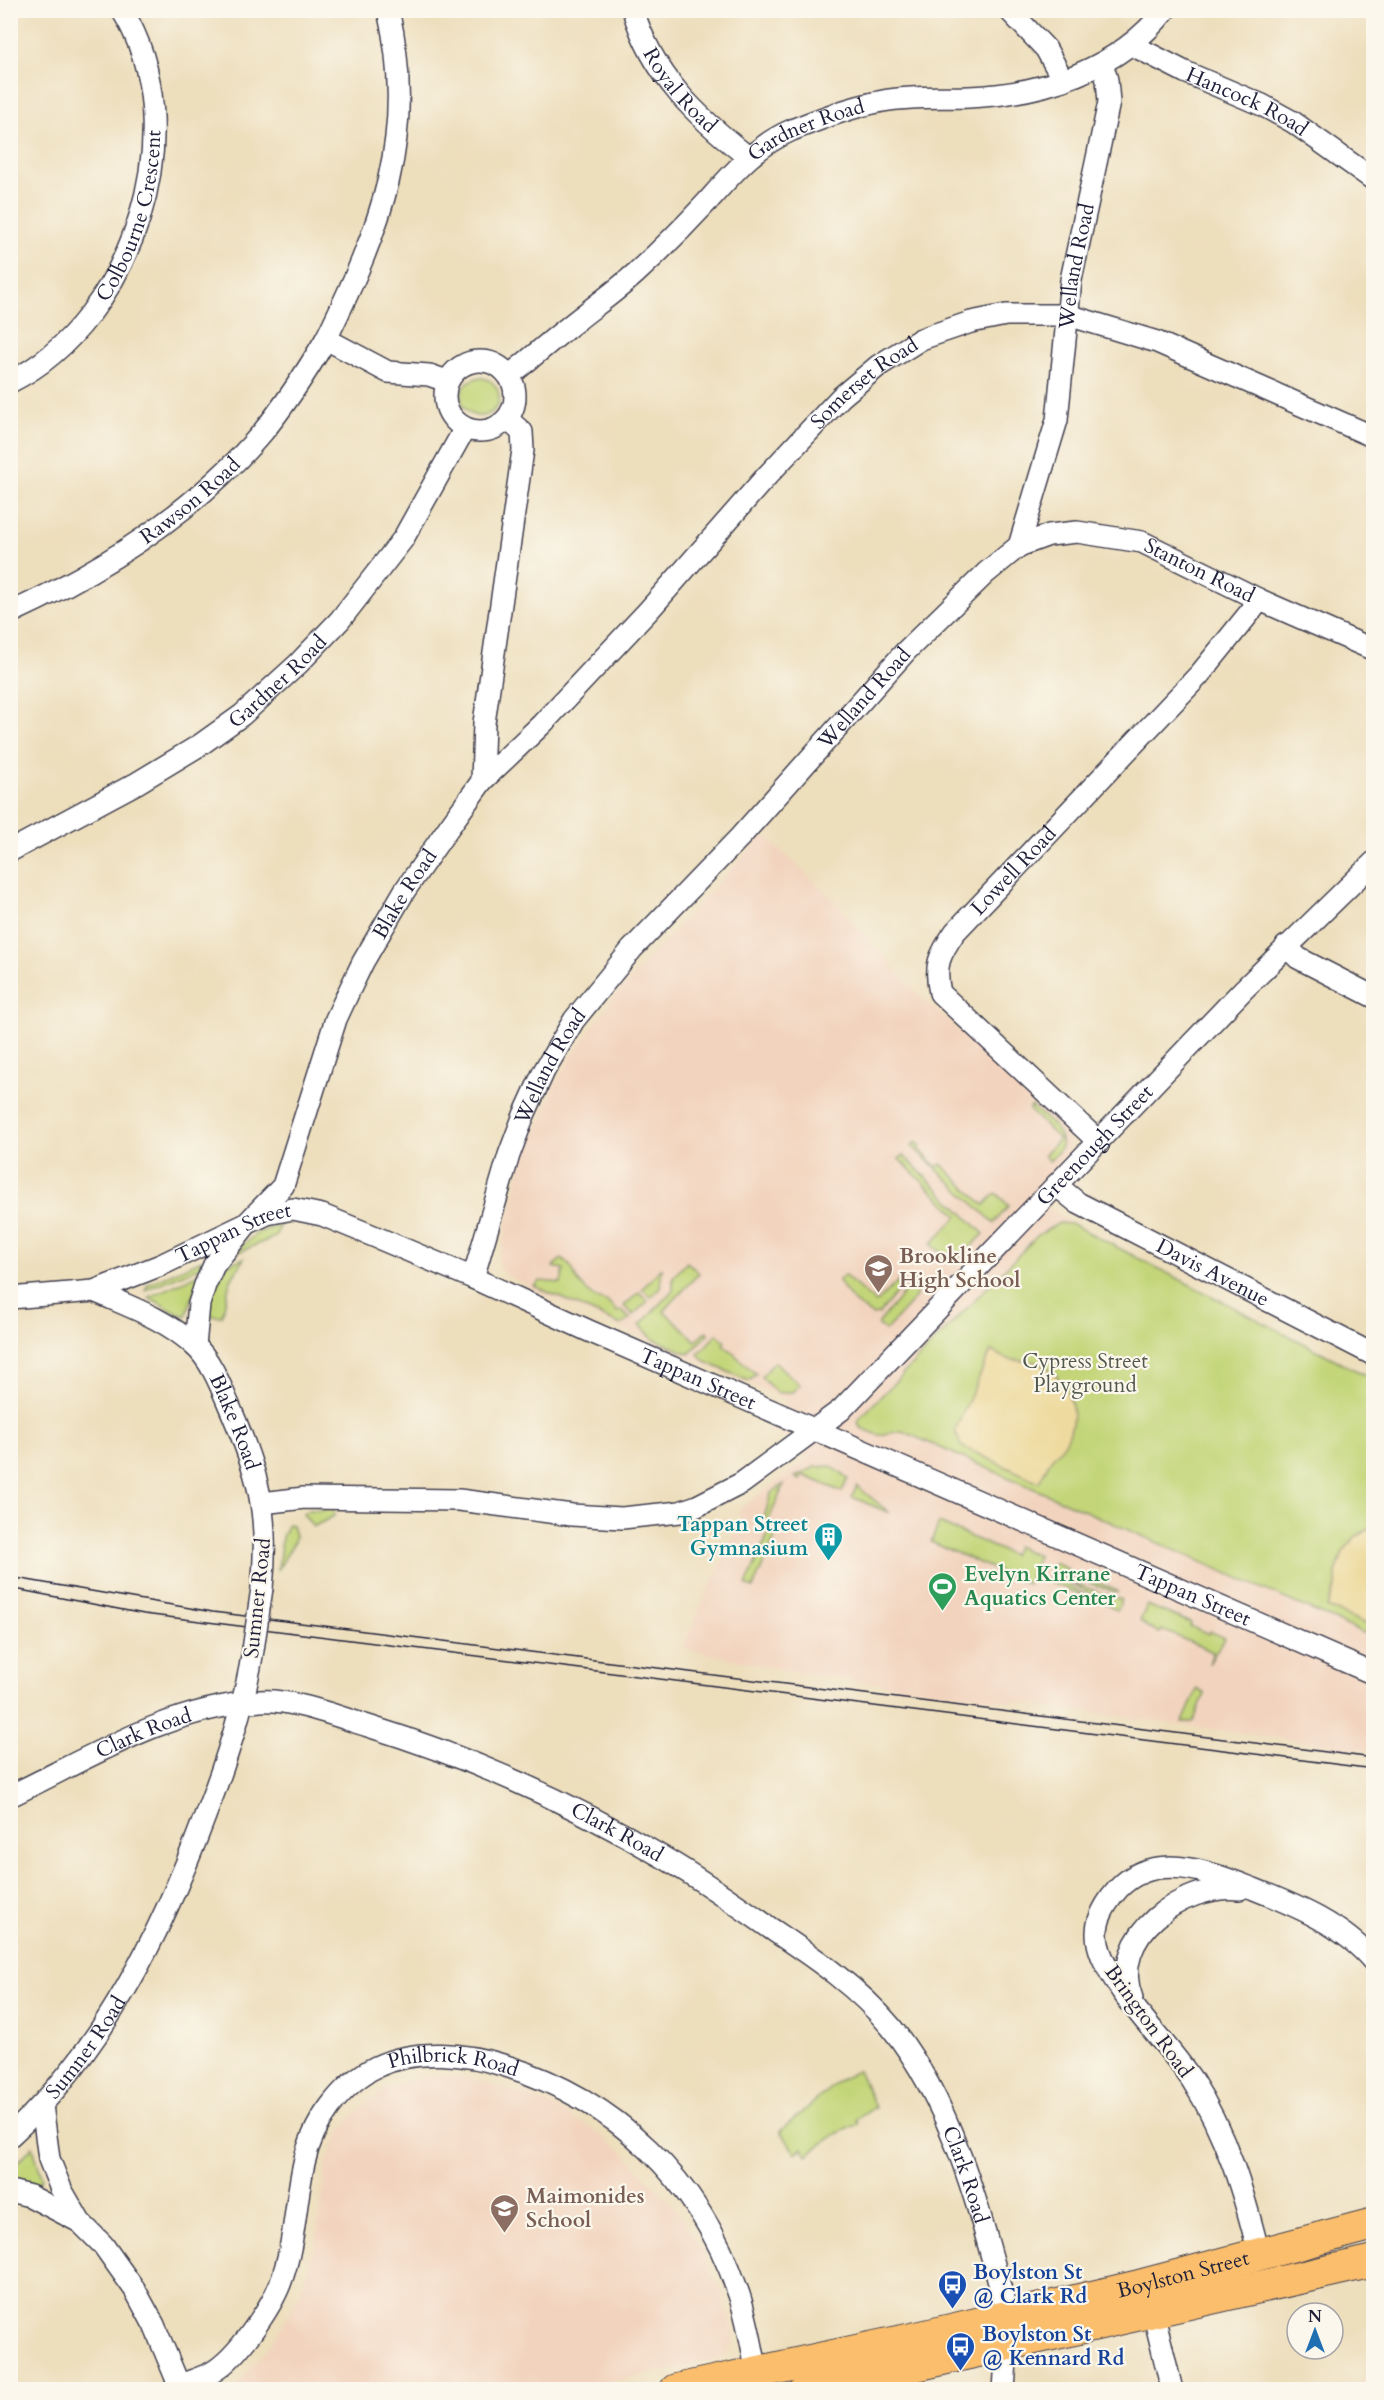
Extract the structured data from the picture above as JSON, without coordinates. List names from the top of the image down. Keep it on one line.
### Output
{"streets":{"highway":["Boylston Street"],"street":["Royal Road","Hancock Road","Gardner Road","Colbourne Crescent","Welland Road","Somerset Road","Rawson Road","Stanton Road","Lowell Road","Blake Road","Greenough Street","Tappan Street","Davis Avenue","Sumner Road","Clark Road","Brington Road","Philbrick Road"]},"crossings":[["Royal Road","Gardner Road"],["Hancock Road","Gardner Road"],["Gardner Road","Welland Road"],["Welland Road","Somerset Road"],["Welland Road","Stanton Road"],["Welland Road","Tappan Street"],["Somerset Road","Blake Road"],["Stanton Road","Lowell Road"],["Lowell Road","Greenough Street"],["Blake Road","Tappan Street"],["Blake Road","Sumner Road"],["Greenough Street","Tappan Street"],["Greenough Street","Davis Avenue"],["Sumner Road","Clark Road"],["Clark Road","Boylston Street"],["Brington Road","Boylston Street"],["Philbrick Road","Boylston Street"]],"parks":["Cypress Street Playground"],"places":{"school or university":["Brookline High School","Maimonides School"],"building":["Tappan Street Gymnasium"],"sports":["Evelyn Kirrane Aquatics Center"],"bus stop":["Boylston St @ Clark Rd","Boylston St @ Kennard Rd"]},"north":"top"}
